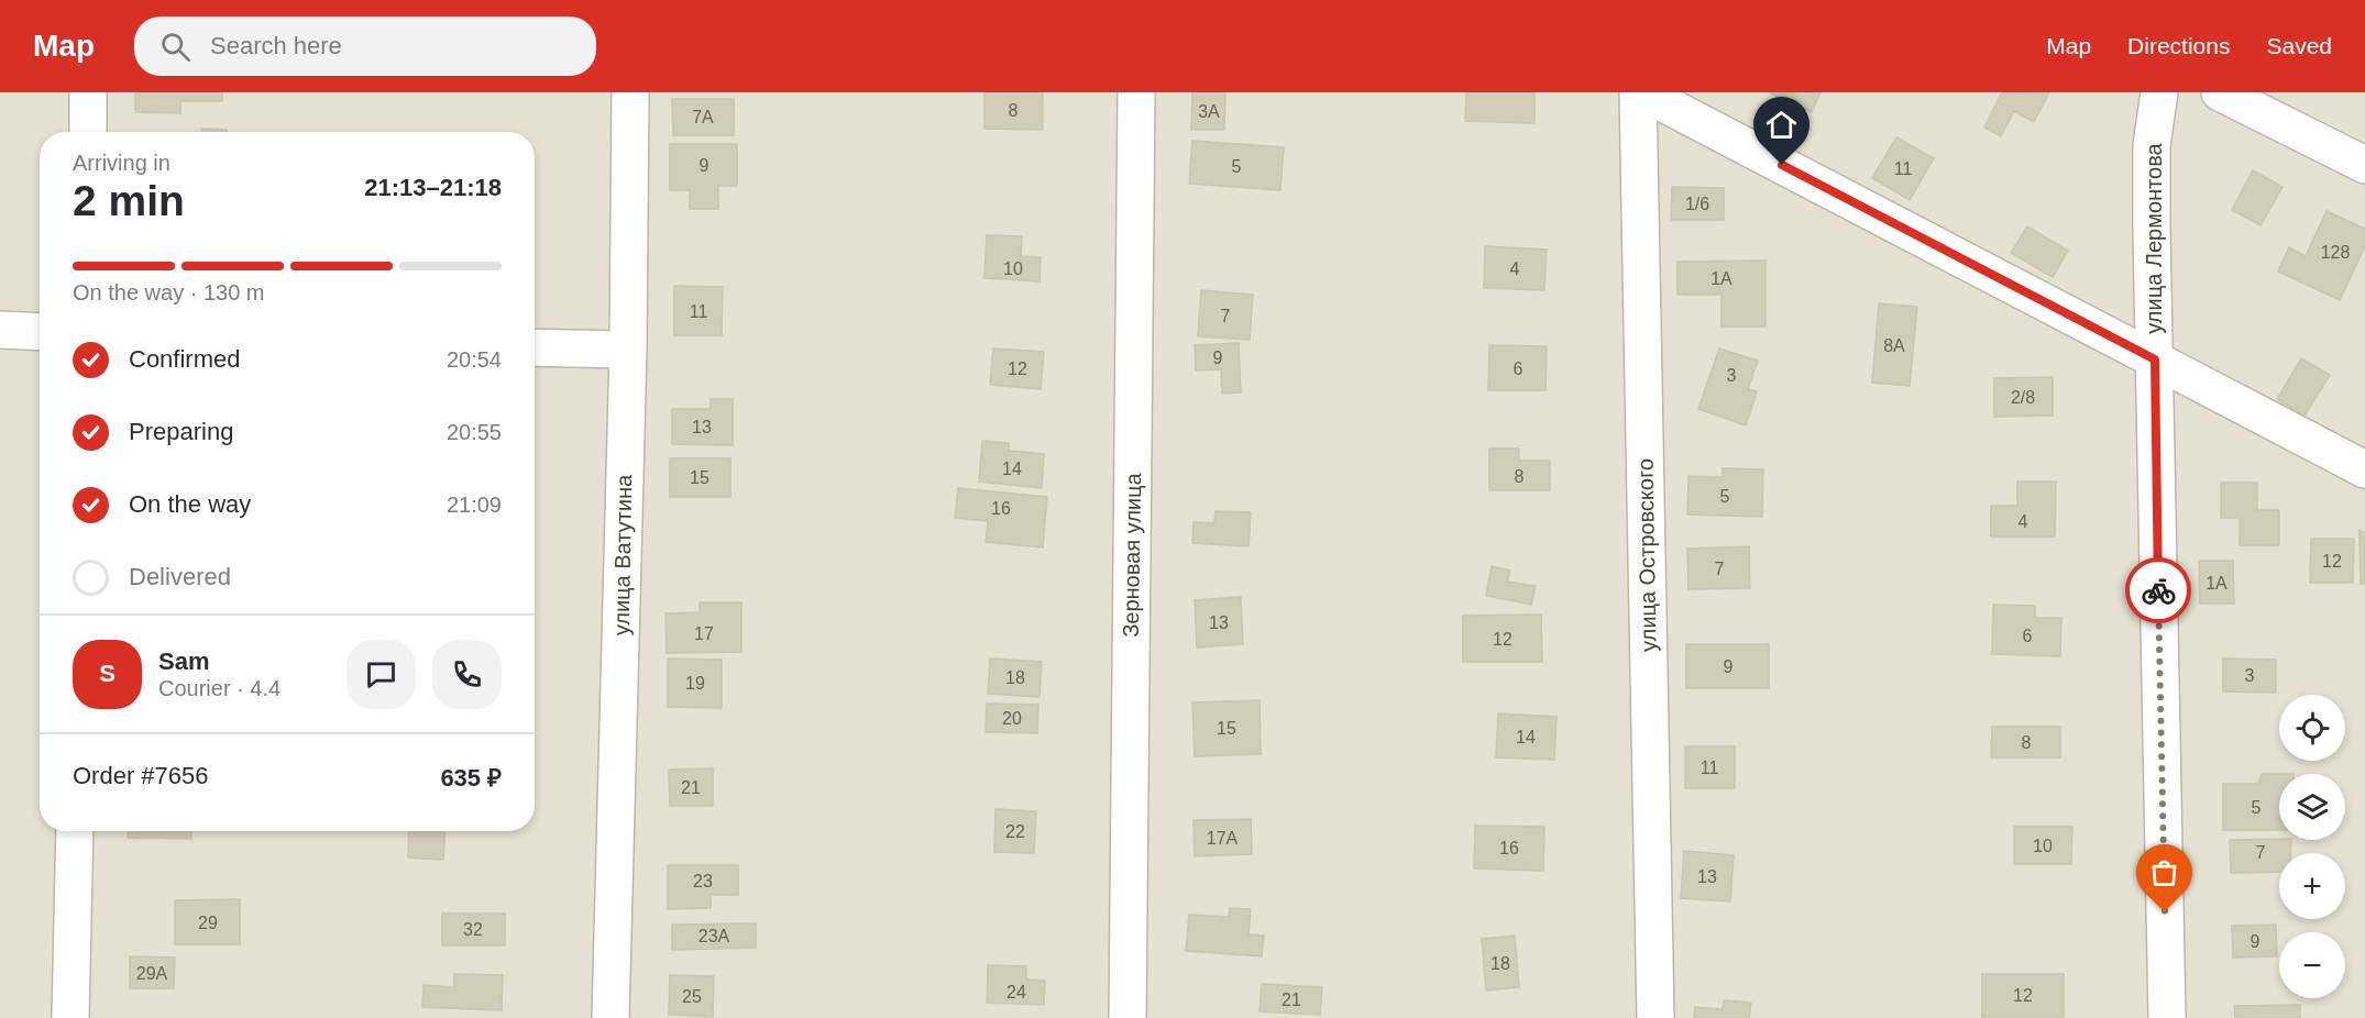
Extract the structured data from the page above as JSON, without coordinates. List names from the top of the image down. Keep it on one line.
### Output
{"streets":{"street":["улица Лермонтова","улица Ватутина","Зерновая улица","улица Островского"]},"house_numbers":["8","3А","7А","9","5","11","1/6","128","10","4","1А","11","7","8А","9","12","6","3","2/8","13","14","8","15","5","16","4","12","7","1А","13","17","6","12","9","3","18","19","20","15","14","8","11","21","5","22","17А","10","16","7","13","23","29","32","23А","9","18","29А","24","12","25","21"],"page":{"header":"Map","search":"Search here","nav":["Map","Directions","Saved"],"heading":["2 min","Arriving in","21:13–21:18"],"panel":["Sam","Courier · 4.4","Order #7656","635 ₽"],"bar":"On the way · 130 m","list":[["Confirmed","20:54"],["Preparing","20:55"],["On the way","21:09"],"Delivered"],"round":"S","map_buttons":["+","−"]}}
